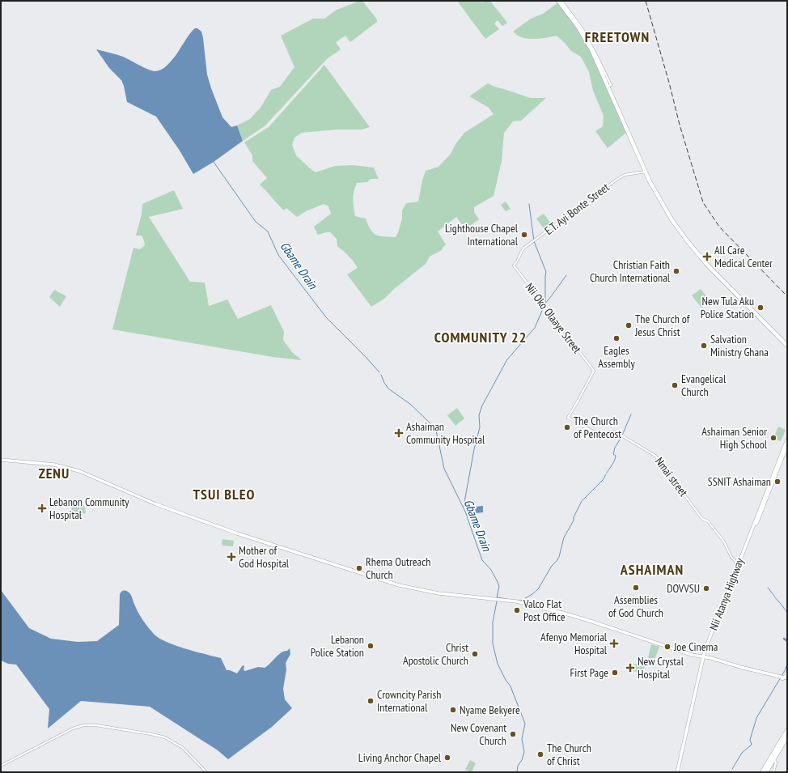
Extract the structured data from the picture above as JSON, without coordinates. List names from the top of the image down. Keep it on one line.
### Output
{"streets":{"main road":["Nii Atanya Highway"],"street":["E.T. Ayi Bonte Street","Nii Oko Olaaye Street","Nmai street"]},"crossings":[["E.T. Ayi Bonte Street","Nii Oko Olaaye Street"],["Nii Oko Olaaye Street","Nmai street"],["Nmai street","Nii Atanya Highway"]],"districts":["FREETOWN","COMMUNITY 22","ZENU","TSUI BLEO","ASHAIMAN"],"water":["Gbame Drain"],"places":{"other":["Lighthouse Chapel International","Christian Faith Church International","New Tula Aku Police Station","The Church of Jesus Christ","Eagles Assembly","Salvation Ministry Ghana","Evangelical Church","The Church of Pentecost","Ashaiman Senior High School","SSNIT Ashaiman","Rhema Outreach Church","Assemblies of God Church","DOVVSU","Valco Flat Post Office","Lebanon Police Station","Joe Cinema","Christ Apostolic Church","First Page","Crowncity Parish International","Nyame Bekyere","New Covenant Church","The Church of Christ","Living Anchor Chapel"],"health":["All Care Medical Center","Ashaiman Community Hospital","Lebanon Community Hospital","Mother of God Hospital","Afenyo Memorial Hospital","New Crystal Hospital"]}}
